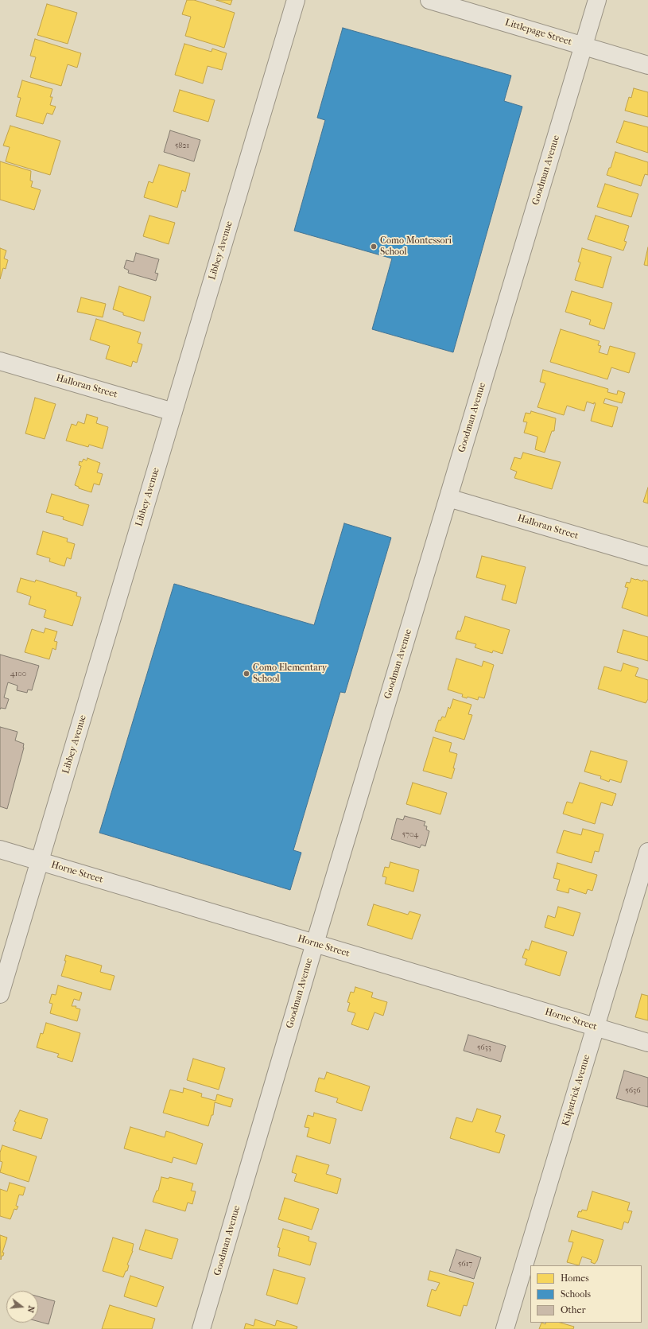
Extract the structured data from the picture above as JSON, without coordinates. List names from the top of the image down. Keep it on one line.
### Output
{"streets":{"street":["Littlepage Street","Goodman Avenue","Libbey Avenue","Halloran Street","Horne Street","Kilpatrick Avenue"]},"crossings":[["Littlepage Street","Goodman Avenue"],["Goodman Avenue","Halloran Street"],["Goodman Avenue","Horne Street"],["Libbey Avenue","Halloran Street"],["Libbey Avenue","Horne Street"],["Horne Street","Kilpatrick Avenue"]],"places":["Como Montessori School","Como Elementary School"],"house_numbers":["5821","4100","5704","5633","5636","5617"],"legend":["Homes","Schools","Other"],"north":"right"}
